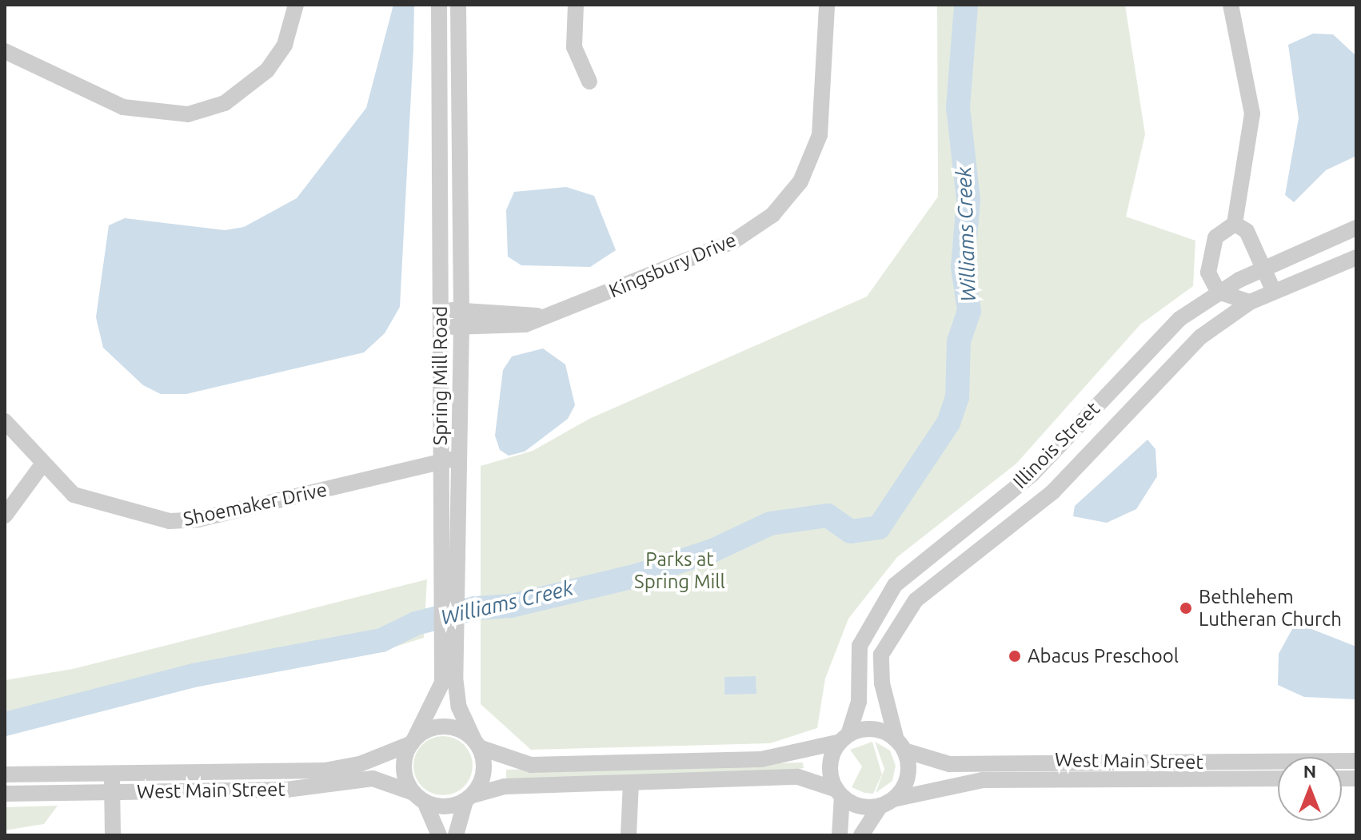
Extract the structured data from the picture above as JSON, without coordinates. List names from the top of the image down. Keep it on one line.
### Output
{"streets":{"street":["Kingsbury Drive","Spring Mill Road","Illinois Street","Shoemaker Drive","West Main Street"]},"crossings":[["Kingsbury Drive","Spring Mill Road"],["Spring Mill Road","Shoemaker Drive"],["Spring Mill Road","West Main Street"],["Illinois Street","West Main Street"]],"water":["Williams Creek"],"parks":["Parks at Spring Mill"],"places":["Bethlehem Lutheran Church","Abacus Preschool"],"north":"top"}
